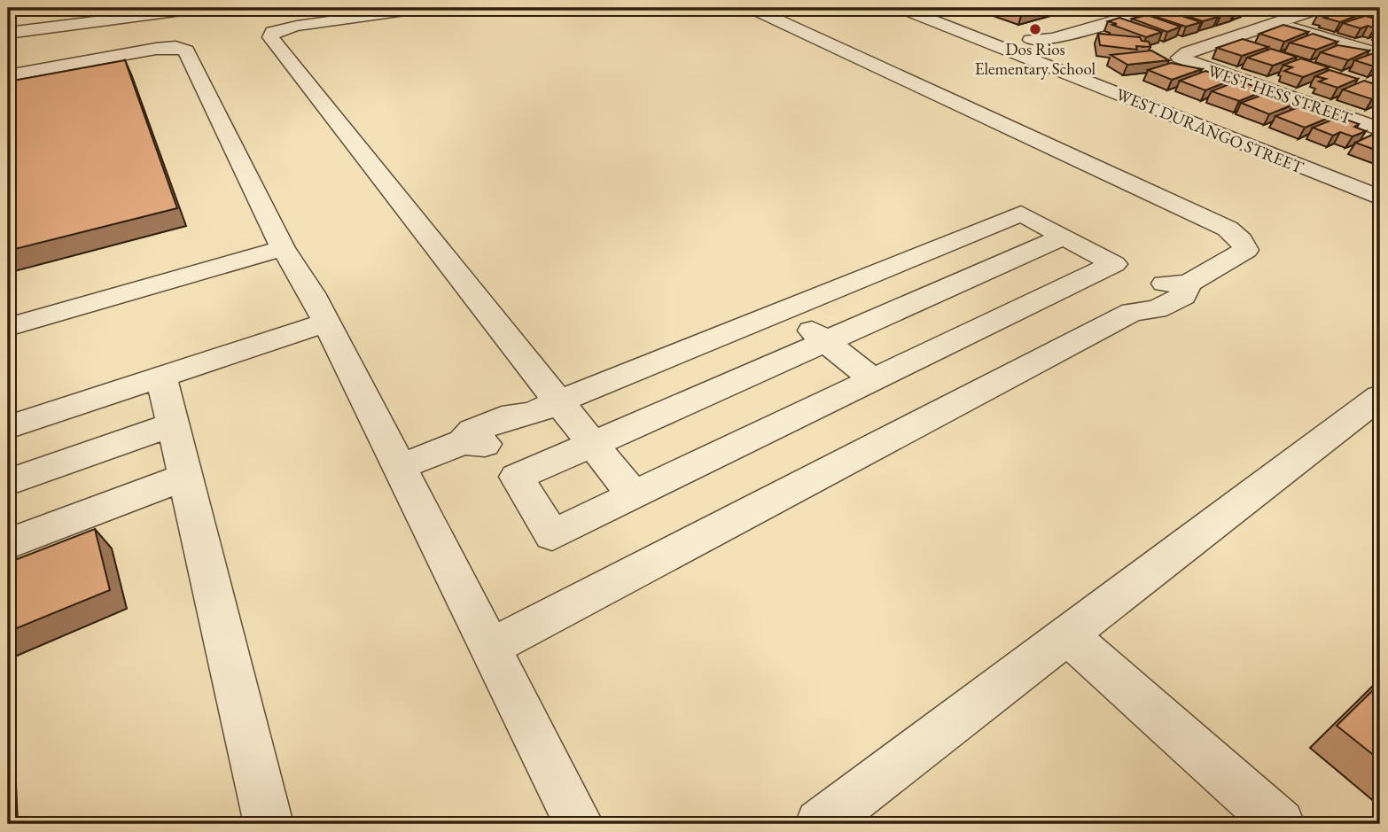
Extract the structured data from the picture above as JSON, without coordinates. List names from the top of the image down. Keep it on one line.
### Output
{"streets":{"street":["WEST HESS STREET","WEST DURANGO STREET"]},"places":["Dos Rios Elementary School"]}
